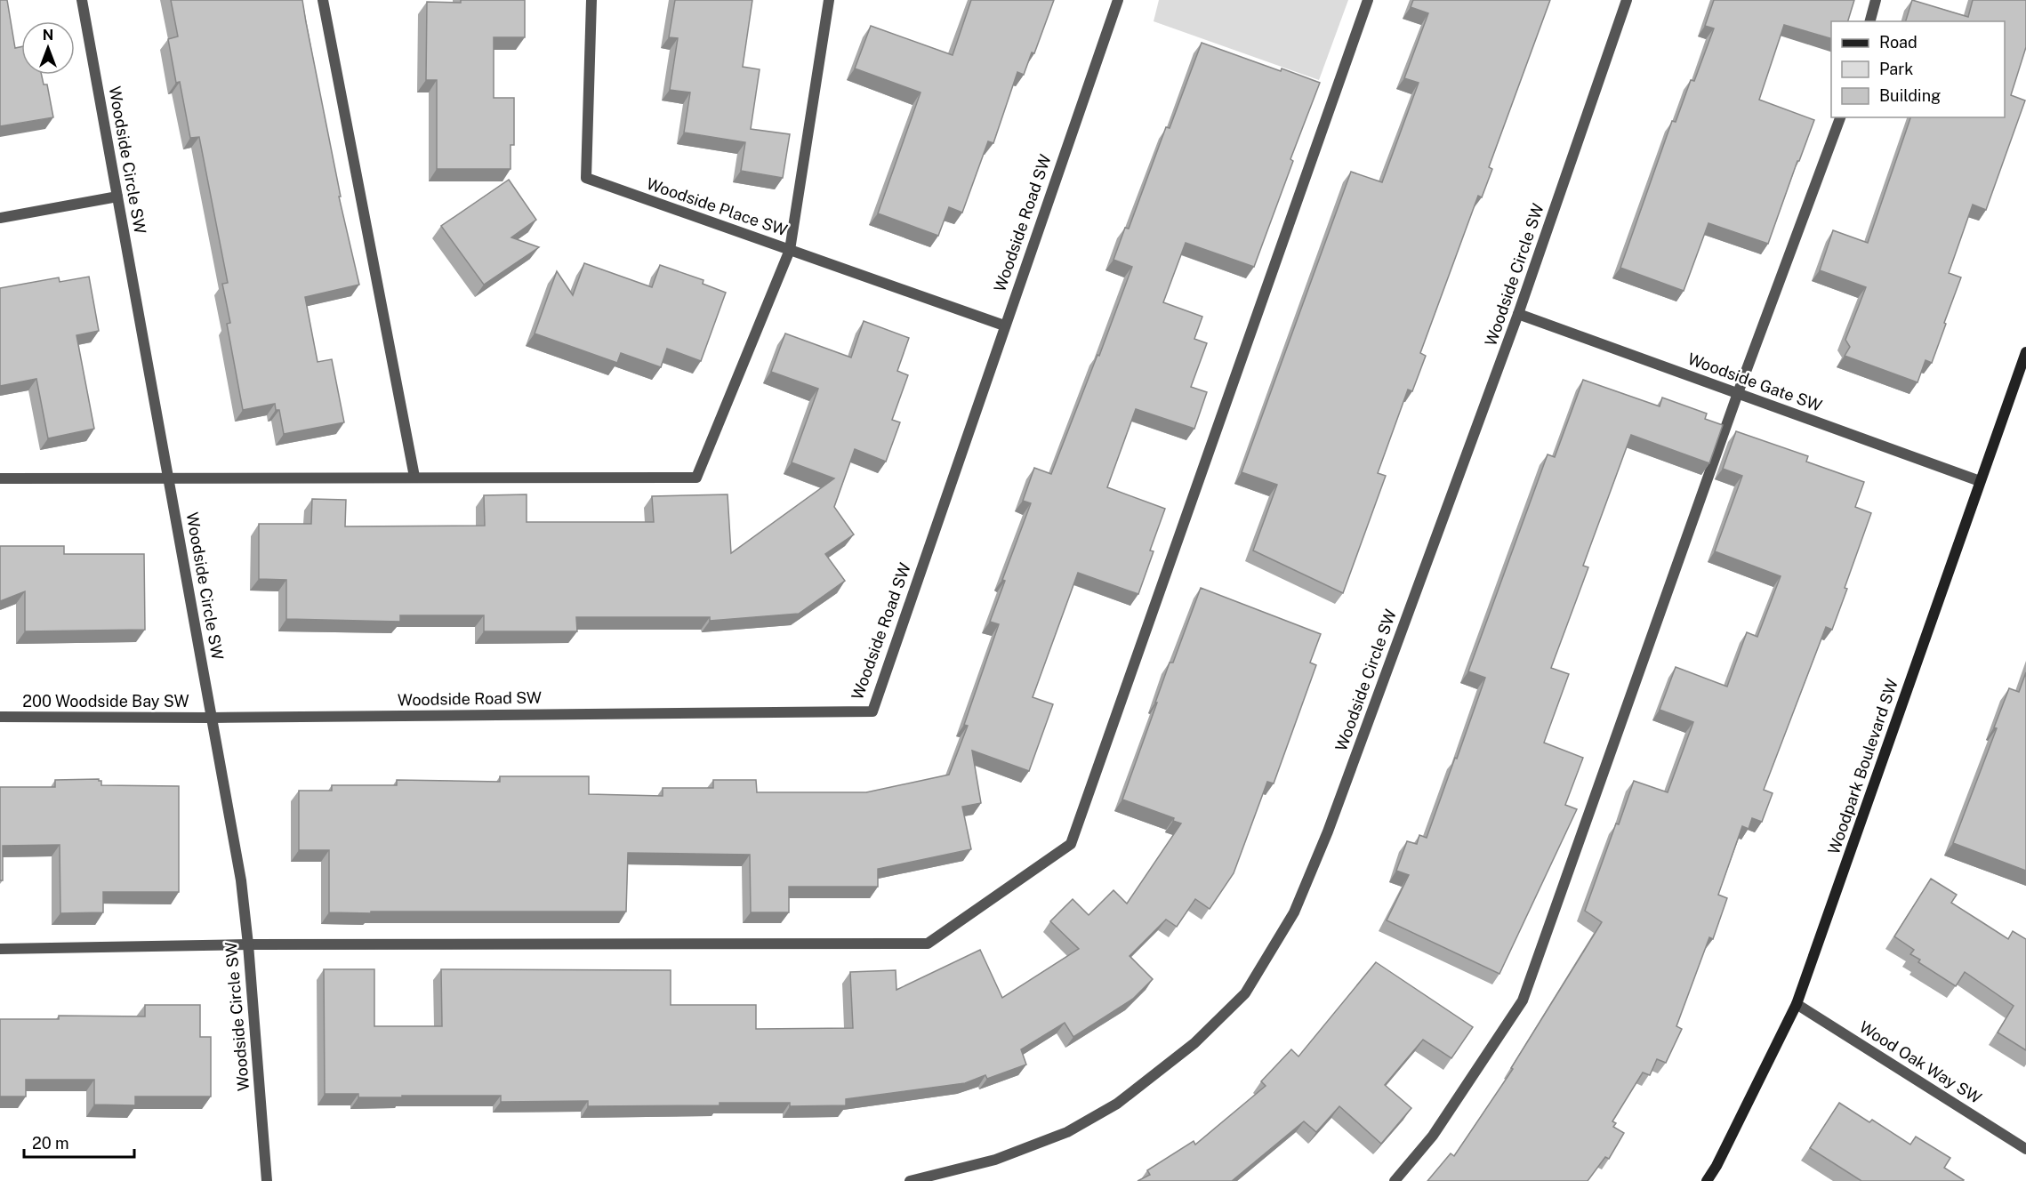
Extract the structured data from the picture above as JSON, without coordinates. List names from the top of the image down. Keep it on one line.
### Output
{"streets":{"street":["Woodside Circle SW","Woodside Place SW","Woodside Road SW","Woodside Gate SW","200 Woodside Bay SW","Woodpark Boulevard SW","Wood Oak Way SW"]},"crossings":[["Woodside Circle SW","Woodside Road SW"],["Woodside Circle SW","Woodside Gate SW"],["Woodside Circle SW","200 Woodside Bay SW"],["Woodside Place SW","Woodside Road SW"],["Woodside Road SW","200 Woodside Bay SW"],["Woodside Gate SW","Woodpark Boulevard SW"],["Woodpark Boulevard SW","Wood Oak Way SW"]],"legend":["Road","Park","Building"],"scale_bar":"20 m","north":"top"}
